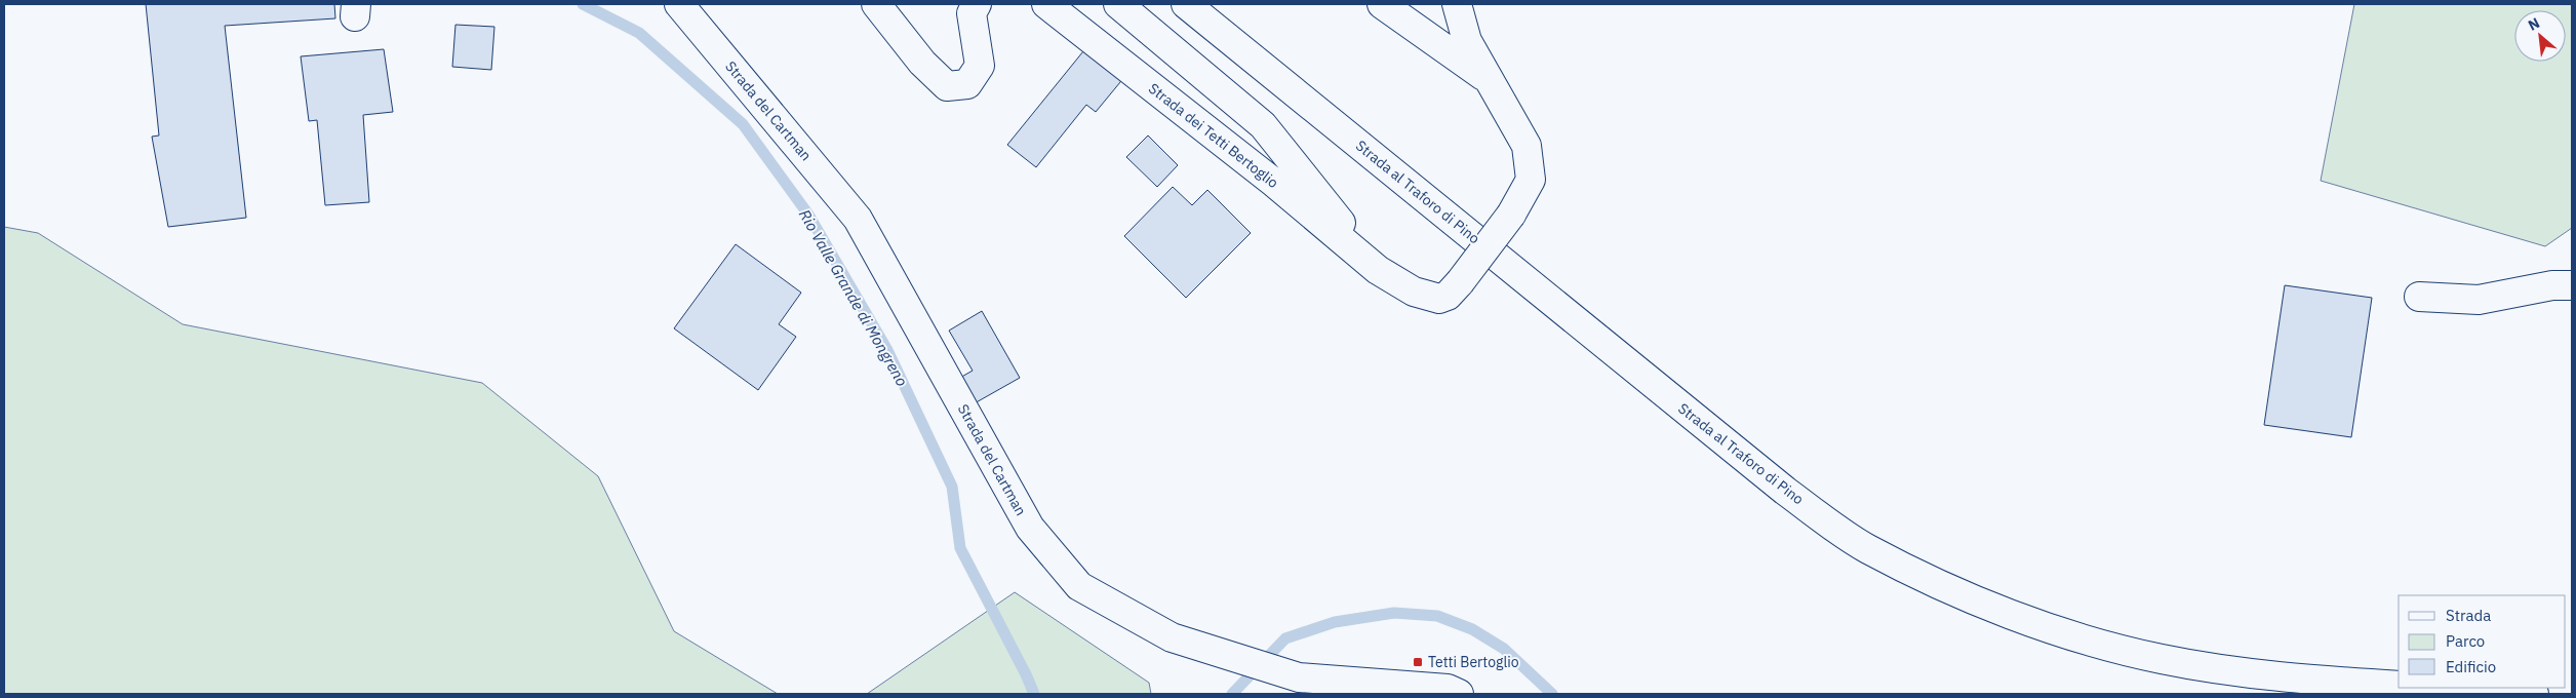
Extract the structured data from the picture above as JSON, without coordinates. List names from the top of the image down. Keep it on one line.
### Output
{"streets":{"street":["Strada del Cartman","Strada dei Tetti Bertoglio","Strada al Traforo di Pino"]},"water":["Rio Valle Grande di Mongreno"],"places":{"transit":["Tetti Bertoglio"]},"legend":["Strada","Parco","Edificio"],"north":"top left"}
